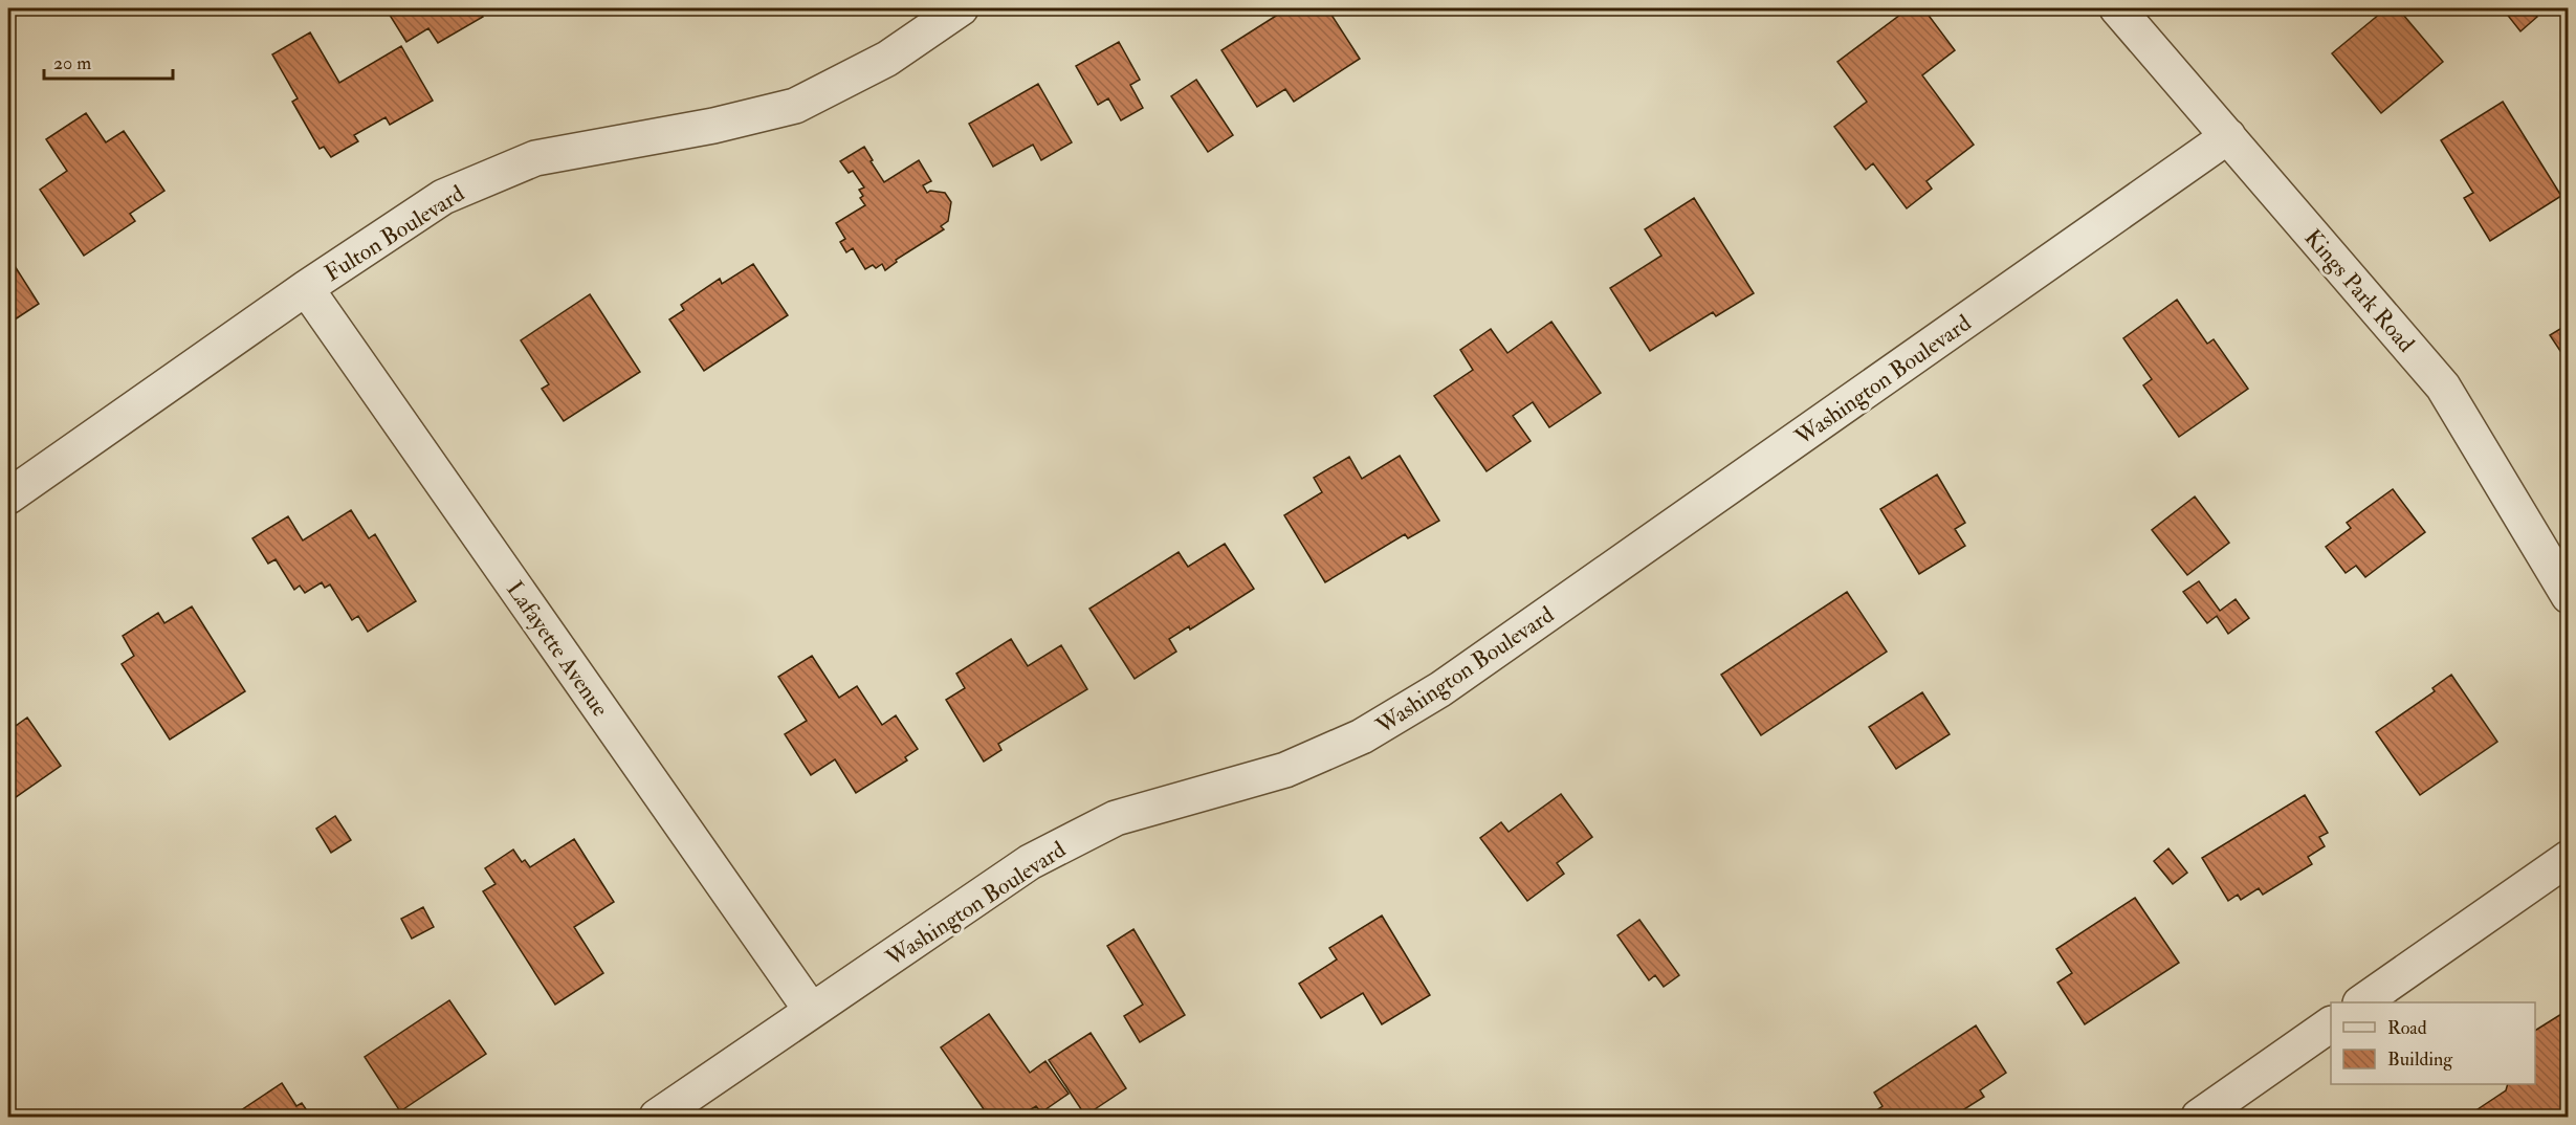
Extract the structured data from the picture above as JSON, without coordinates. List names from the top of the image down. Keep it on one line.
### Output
{"streets":{"street":["Fulton Boulevard","Kings Park Road","Washington Boulevard","Lafayette Avenue"]},"crossings":[["Fulton Boulevard","Lafayette Avenue"],["Kings Park Road","Washington Boulevard"],["Washington Boulevard","Lafayette Avenue"]],"legend":["Road","Building"],"scale_bar":"20 m"}
